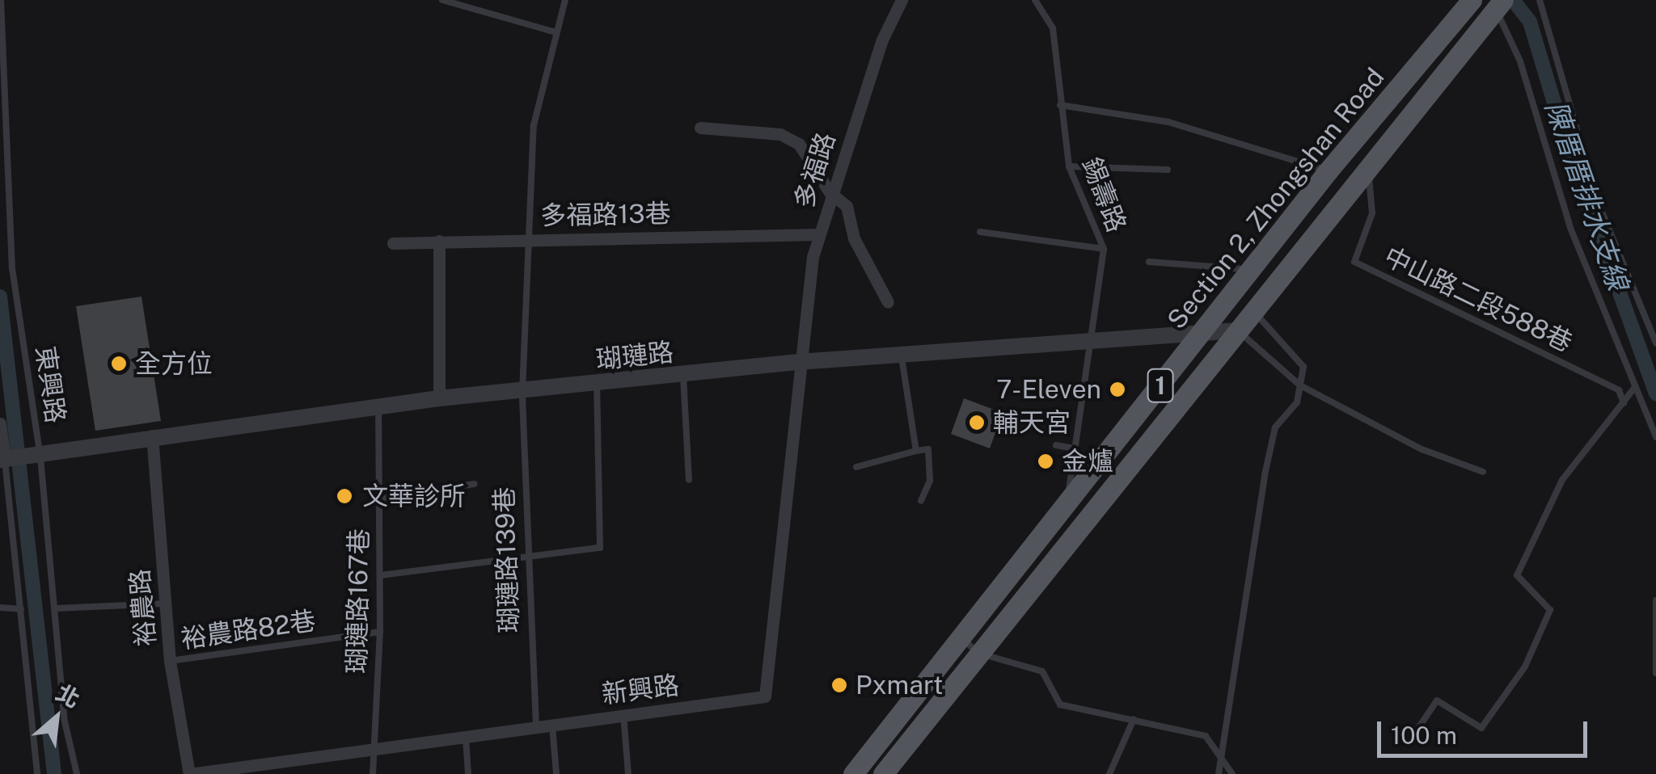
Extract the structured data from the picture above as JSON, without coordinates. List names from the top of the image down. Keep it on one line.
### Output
{"streets":{"main road":["Section 2, Zhongshan Road","1"],"street":["多福路","多福路13巷","瑚璉路","裕農路","新興路"],"lane":["錫壽路","中山路二段588巷","東興路","瑚璉路139巷","瑚璉路167巷","裕農路82巷"]},"crossings":[["多福路","多福路13巷"],["多福路","瑚璉路"],["多福路","新興路"],["錫壽路","Section 2, Zhongshan Road"],["錫壽路","瑚璉路"],["Section 2, Zhongshan Road","中山路二段588巷"],["Section 2, Zhongshan Road","瑚璉路"],["多福路13巷","瑚璉路139巷"],["瑚璉路","東興路"],["瑚璉路","瑚璉路139巷"],["瑚璉路","瑚璉路167巷"],["瑚璉路","裕農路"],["瑚璉路","新興路"],["瑚璉路139巷","新興路"],["瑚璉路167巷","裕農路82巷"],["瑚璉路167巷","新興路"],["裕農路","裕農路82巷"],["裕農路","新興路"]],"water":["陳厝厝排水支線"],"places":["全方位","7-Eleven","輔天宮","金爐","文華診所","Pxmart"],"scale_bar":"100 m","north":"top right"}
